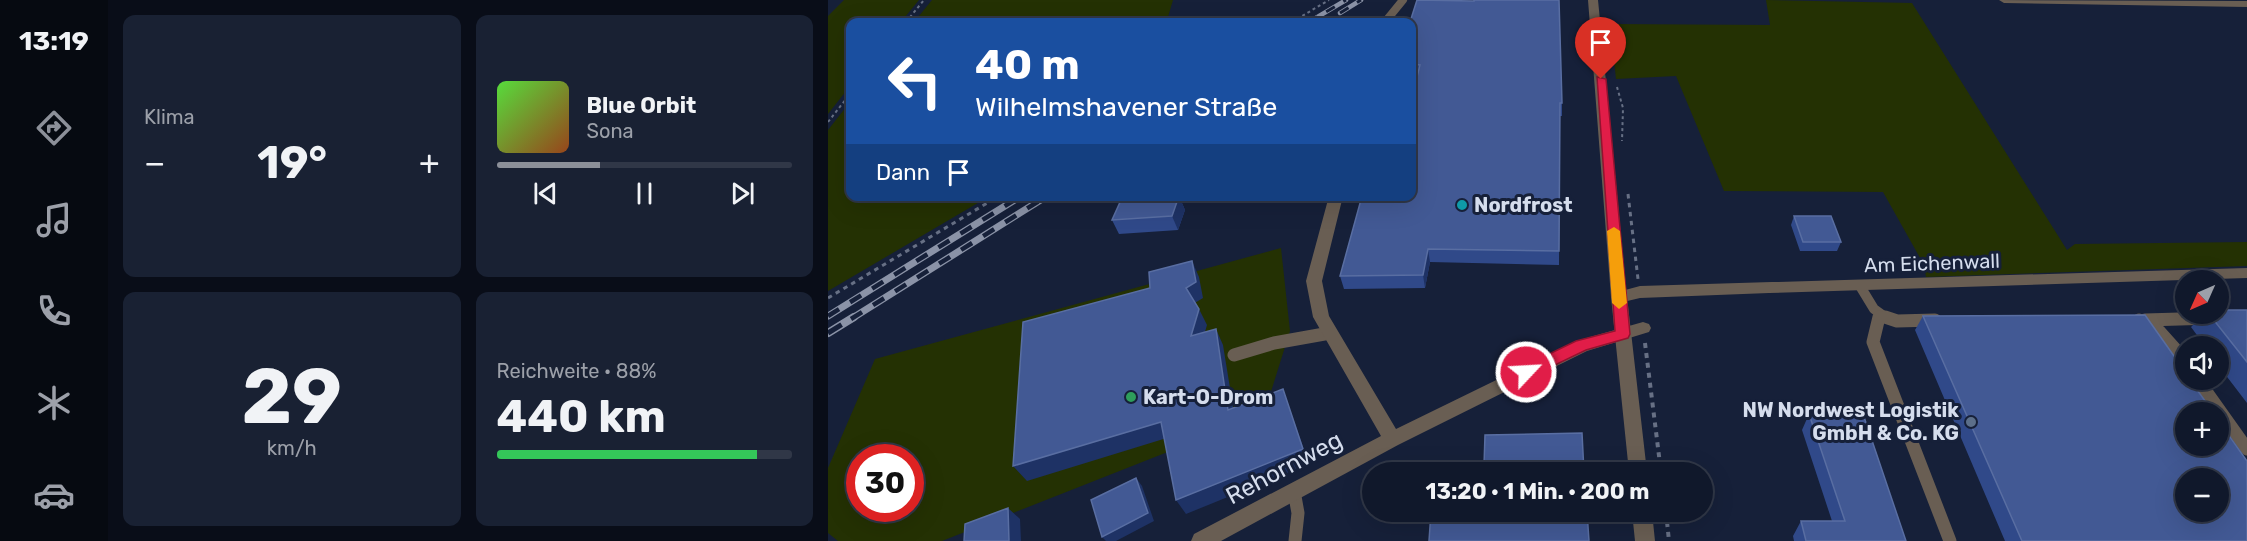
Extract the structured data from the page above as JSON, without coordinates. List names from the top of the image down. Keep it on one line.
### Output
{"streets":{"street":["Am Eichenwall","Rehornweg"]},"places":["Nordfrost","Kart-O-Drom","NW Nordwest Logistik GmbH & Co. KG"],"north":"bottom left","page":{"tabs":"13:19","tile":["Klima",["29","km/h"],["Reichweite · 88%","440 km"]],"turn":["40 m","Wilhelmshavener Straße"],"song":["Blue Orbit","Sona"],"heat":["−","19°","+"],"then":"Dann","map_buttons":["+","−"],"limit":"30","trip":"13:20 · 1 Min. · 200 m"}}
